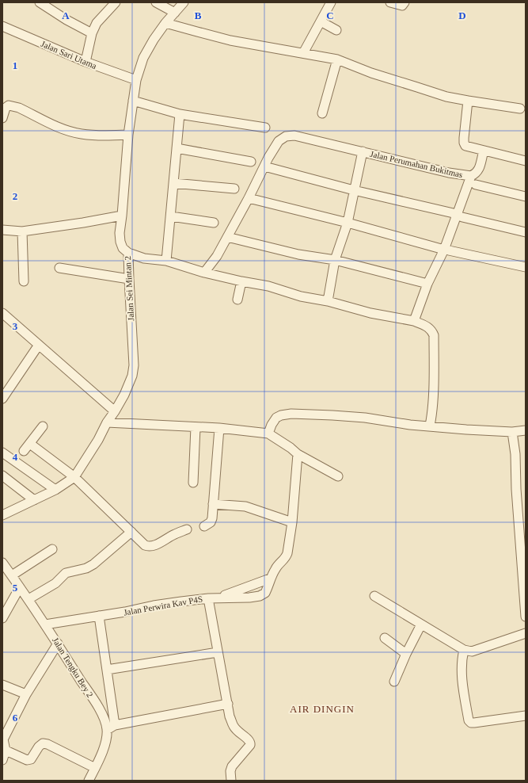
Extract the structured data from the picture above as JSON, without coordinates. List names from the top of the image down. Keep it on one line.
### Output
{"streets":{"street":["Jalan Sari Utama","Jalan Perumahan Bukitmas","Jalan Sei Mintan 2","Jalan Perwira Kav P4S","Jalan Tengku Bey 2"]},"crossings":[["Jalan Sari Utama","Jalan Sei Mintan 2"],["Jalan Perwira Kav P4S","Jalan Tengku Bey 2"]],"districts":["AIR DINGIN"],"grid":{"columns":["A","B","C","D"],"rows":["1","2","3","4","5","6"]}}
